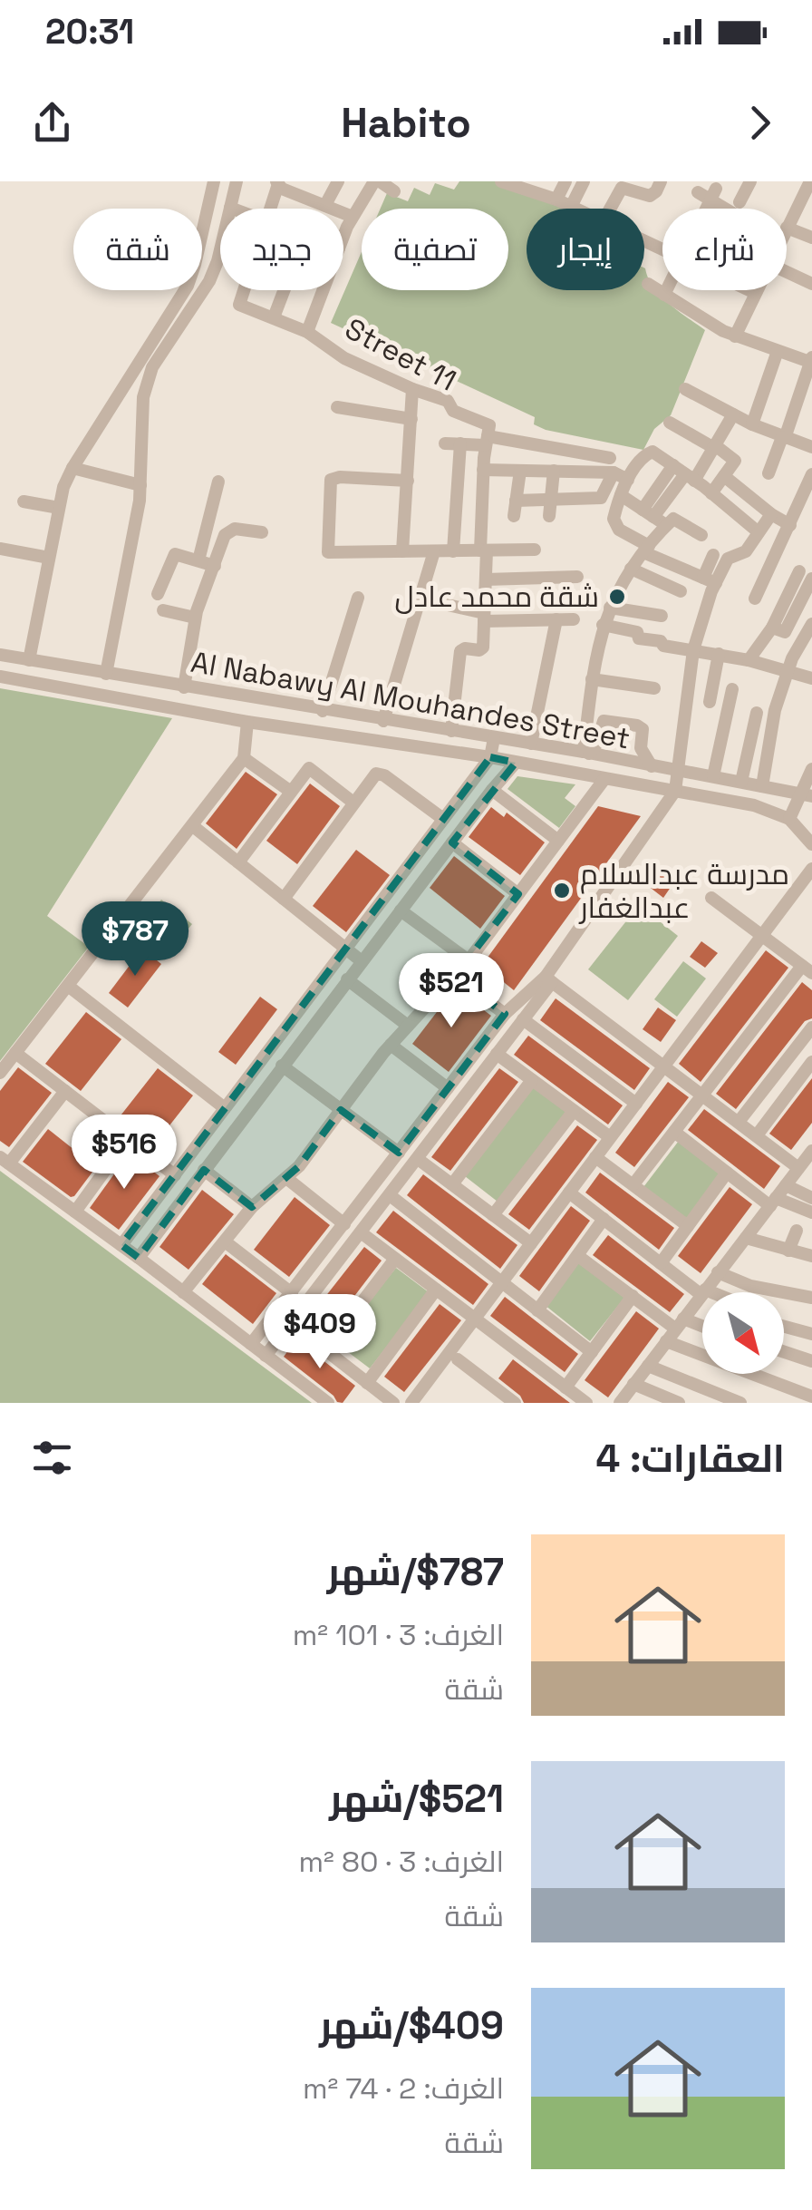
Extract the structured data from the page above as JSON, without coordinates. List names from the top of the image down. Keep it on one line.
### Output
{"streets":{"street":["Street 11","Al Nabawy Al Mouhandes Street"]},"places":["شقة محمد عادل","مدرسة عبدالسلام عبدالغفار"],"north":"bottom right","page":{"status":"20:31","header":"Habito","chip":["شراء","إيجار","تصفية","جديد","شقة"],"price":["$787","$521","$516","$409"],"heading":"العقارات: 4","list":[{"name":"$787/شهر","note":"الغرف: 3 · 101 m² · شقة"},{"name":"$521/شهر","note":"الغرف: 3 · 80 m² · شقة"},{"name":"$409/شهر","note":"الغرف: 2 · 74 m² · شقة"}]}}
